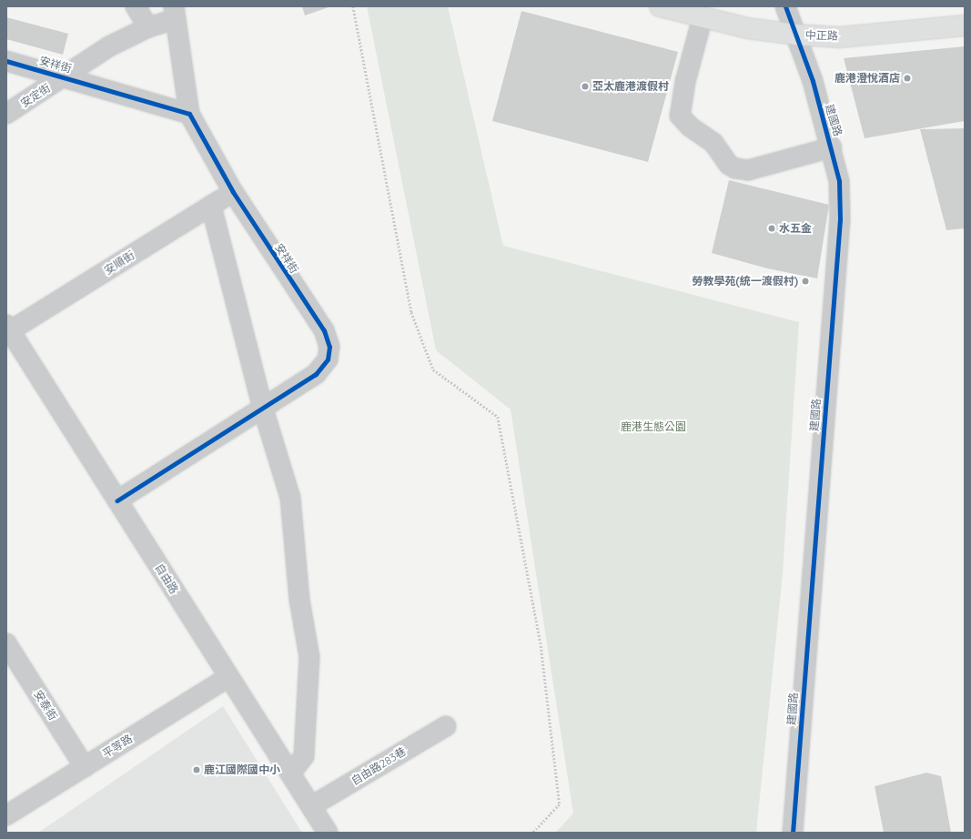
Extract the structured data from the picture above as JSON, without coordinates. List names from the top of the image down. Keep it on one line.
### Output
{"streets":{"main road":["中正路"],"street":["安祥街","安定街","建國路","安順街","自由路","安泰街","平等路","自由路283巷"]},"crossings":[["中正路","建國路"],["安祥街","安定街"],["安祥街","安順街"],["安祥街","自由路"],["安順街","自由路"],["自由路","平等路"],["自由路","自由路283巷"],["安泰街","平等路"]],"parks":["鹿港生態公園"],"places":["鹿港澄悅酒店","亞太鹿港渡假村","水五金","勞教學苑(統一渡假村)","鹿江國際國中小"]}
